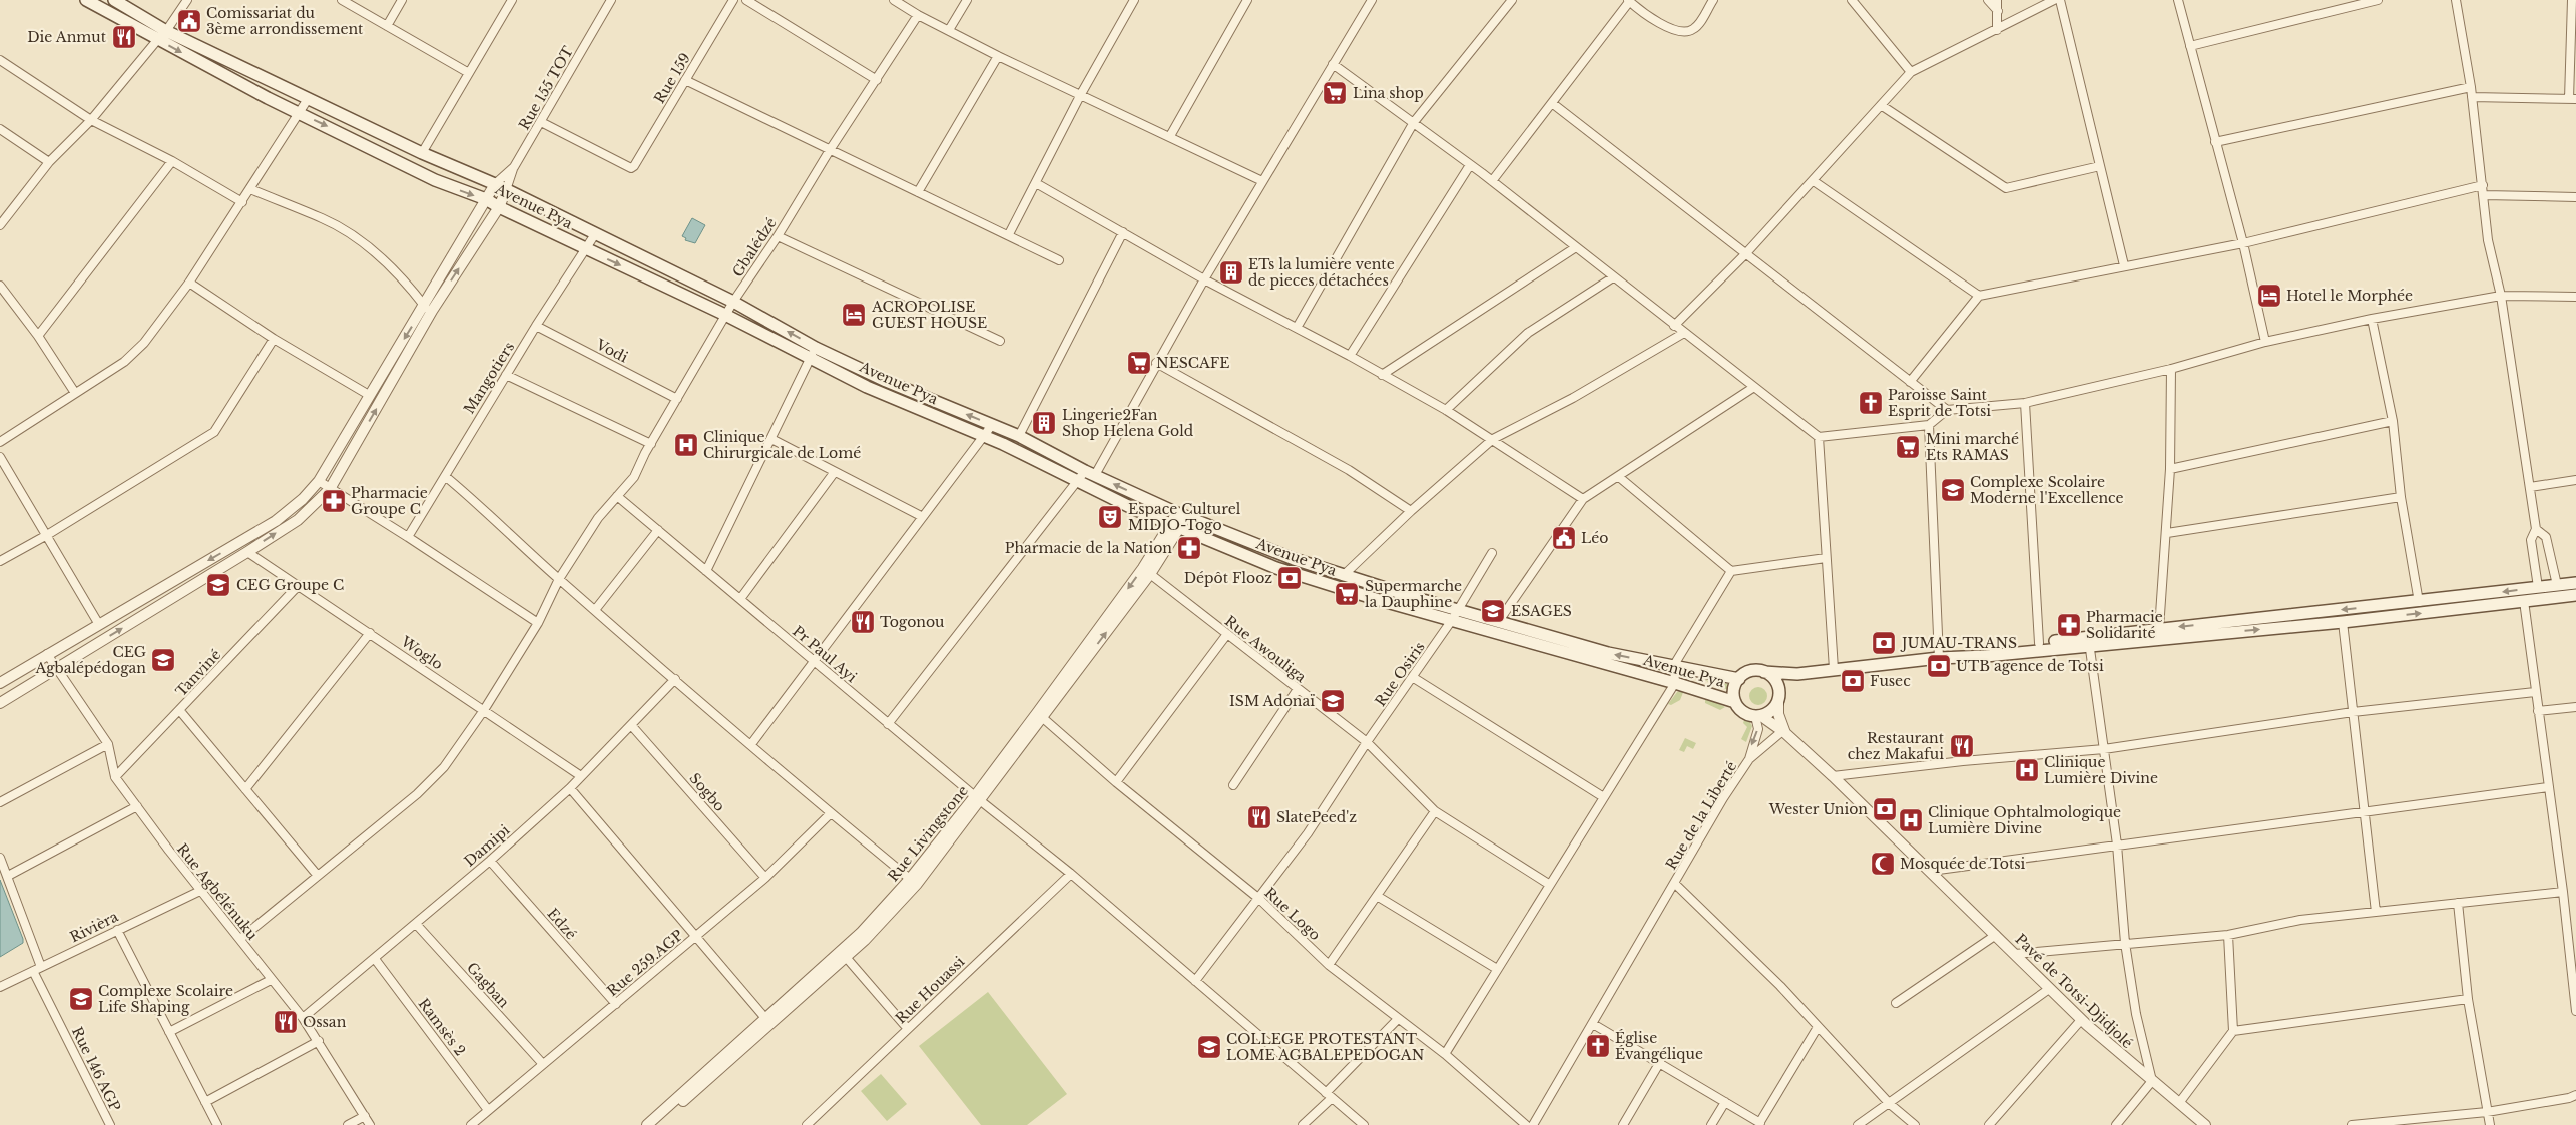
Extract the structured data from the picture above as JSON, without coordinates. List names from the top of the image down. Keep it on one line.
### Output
{"streets":{"main road":["Avenue Pya"],"street":["Rue 159","Rue 155 TOT","Gbalédzé","Vodi","Mangotiers","Rue Awouliga","Woglo","Pr Paul Ayi","Tanviné","Rue Osiris","Sogbo","Rue de la Liberté","Rue Livingstone","Damipi","Rue Agbélénuku","Rue Logo","Edzé","Rivièra","Rue 259.AGP","Gagban","Rue Houassi","Pavé de Totsi-Djidjolé","Ramsès 2","Rue 146 AGP"]},"crossings":[["Rue 159","Rue 155 TOT"],["Rue 155 TOT","Avenue Pya"],["Avenue Pya","Gbalédzé"],["Avenue Pya","Mangotiers"],["Avenue Pya","Rue Osiris"],["Avenue Pya","Rue Livingstone"],["Gbalédzé","Vodi"],["Gbalédzé","Woglo"],["Gbalédzé","Rue Agbélénuku"],["Vodi","Mangotiers"],["Rue Awouliga","Rue Osiris"],["Rue Awouliga","Rue Livingstone"],["Woglo","Tanviné"],["Woglo","Damipi"],["Pr Paul Ayi","Rue Osiris"],["Pr Paul Ayi","Rue Livingstone"],["Pr Paul Ayi","Rue Houassi"],["Tanviné","Rue Agbélénuku"],["Rue Osiris","Rue Logo"],["Sogbo","Damipi"],["Sogbo","Rue 259.AGP"],["Rue Livingstone","Rue Logo"],["Damipi","Rue Agbélénuku"],["Damipi","Edzé"],["Damipi","Gagban"],["Damipi","Ramsès 2"],["Rue Agbélénuku","Rivièra"],["Edzé","Rue 259.AGP"],["Rivièra","Rue 146 AGP"],["Rue 259.AGP","Gagban"],["Rue 259.AGP","Ramsès 2"]],"places":{"public building":["Comissariat du 3ème arrondissement","Léo"],"restaurant":["Die Anmut","Togonou","Restaurant chez Makafui","SlatePeed'z","Ossan"],"supermarket":["Lina shop","NESCAFE","Mini marché Ets RAMAS","Supermarche la Dauphine"],"building":["ETs la lumière vente de pieces détachées","Lingerie2Fan Shop Helena Gold"],"hotel":["Hotel le Morphée","ACROPOLISE GUEST HOUSE"],"church":["Paroisse Saint Esprit de Totsi","Église Évangélique"],"hospital":["Clinique Chirurgicale de Lomé","Clinique Lumière Divine","Clinique Ophtalmologique Lumière Divine"],"school or university":["Complexe Scolaire Moderne l'Excellence","CEG Groupe C","ESAGES","CEG Agbalépédogan","ISM Adonaï","Complexe Scolaire Life Shaping","COLLEGE PROTESTANT LOME AGBALEPEDOGAN"],"pharmacy":["Pharmacie Groupe C","Pharmacie de la Nation","Pharmacie Solidarité"],"theatre":["Espace Culturel MIDJO-Togo"],"bank":["Dépôt Flooz","JUMAU-TRANS","UTB agence de Totsi","Fusec","Wester Union"],"mosque":["Mosquée de Totsi"]}}
